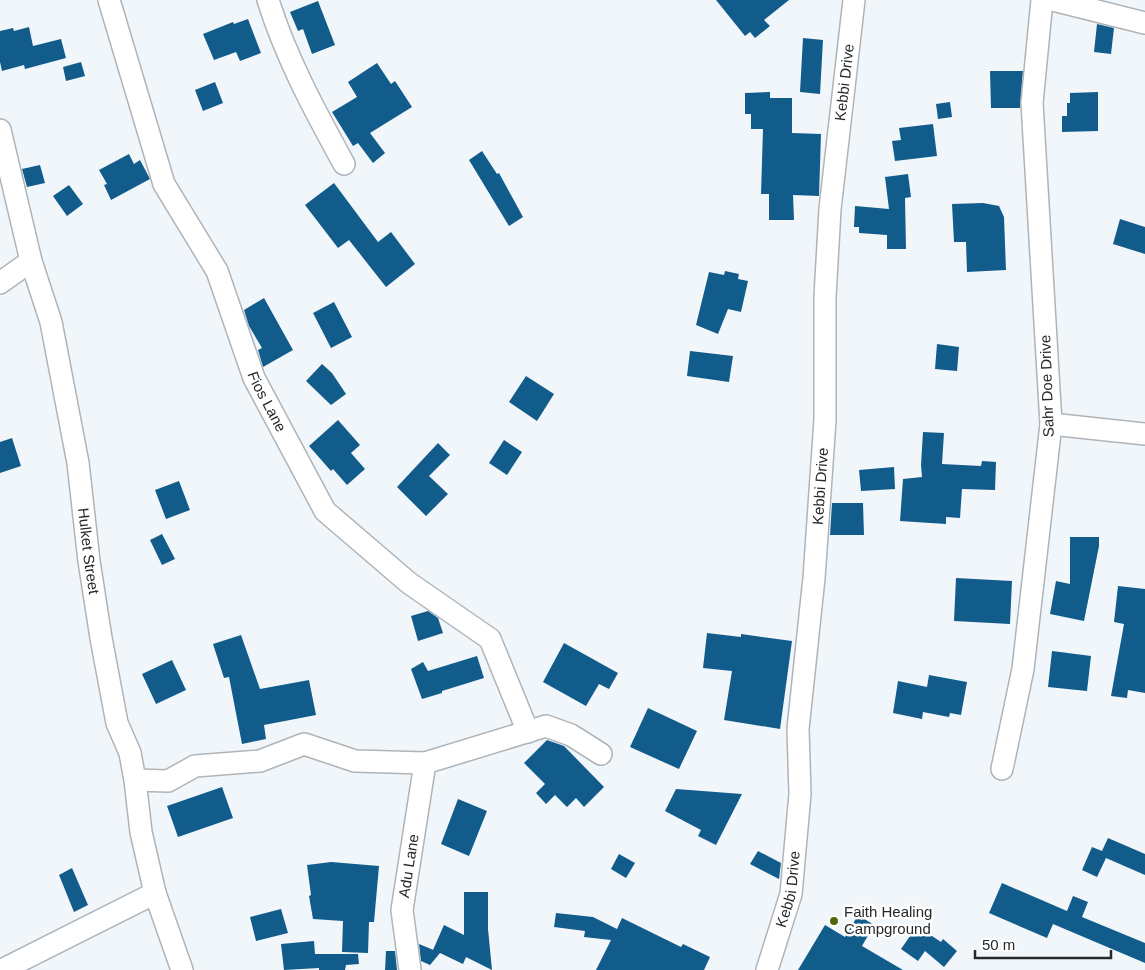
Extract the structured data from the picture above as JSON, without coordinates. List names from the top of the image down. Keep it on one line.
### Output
{"streets":{"street":["Kebbi Drive","Sahr Doe Drive","Fios Lane","Hulket Street","Adu Lane"]},"places":["Faith Healing Campground"],"scale_bar":"50 m"}
